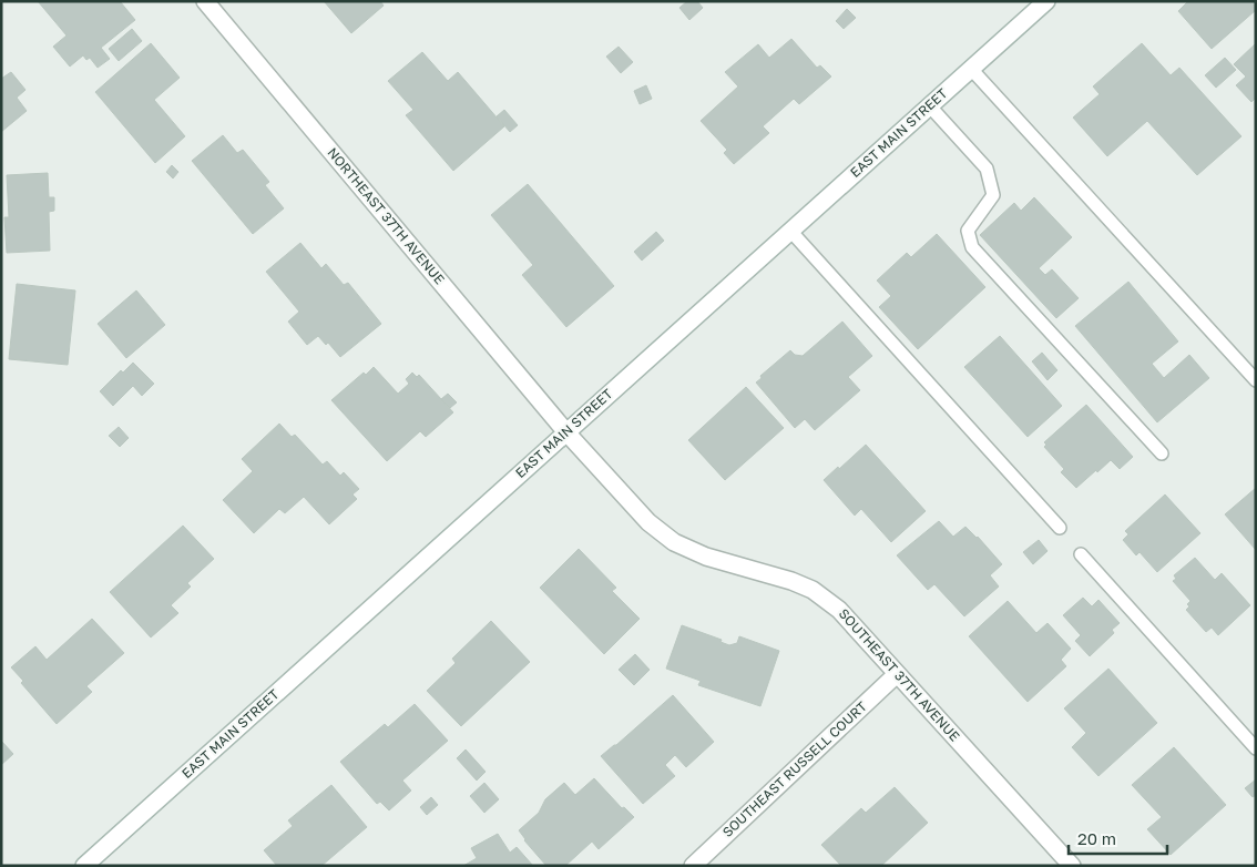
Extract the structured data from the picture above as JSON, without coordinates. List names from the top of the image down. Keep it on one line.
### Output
{"streets":{"street":["EAST MAIN STREET","NORTHEAST 37TH AVENUE","SOUTHEAST 37TH AVENUE","SOUTHEAST RUSSELL COURT"]},"crossings":[["EAST MAIN STREET","NORTHEAST 37TH AVENUE"],["EAST MAIN STREET","SOUTHEAST 37TH AVENUE"],["NORTHEAST 37TH AVENUE","SOUTHEAST 37TH AVENUE"],["SOUTHEAST 37TH AVENUE","SOUTHEAST RUSSELL COURT"]],"scale_bar":"20 m"}
